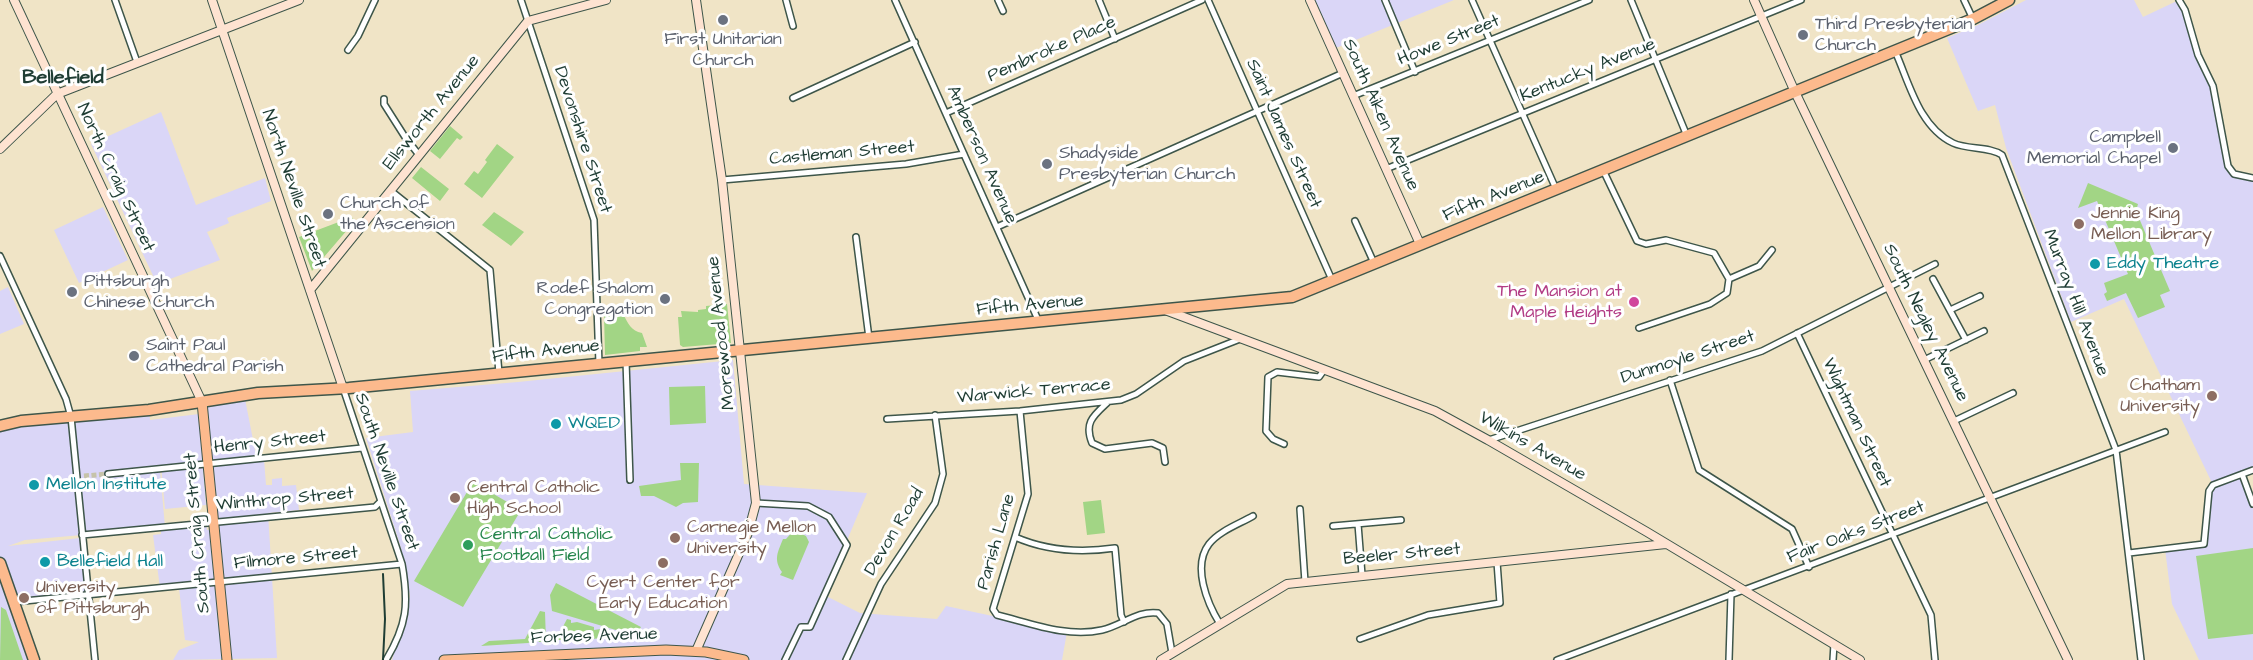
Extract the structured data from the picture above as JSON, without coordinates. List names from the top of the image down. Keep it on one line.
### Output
{"streets":{"highway":["Fifth Avenue"],"main road":["South Craig Street","Forbes Avenue"],"street":["Howe Street","Pembroke Place","Kentucky Avenue","Ellsworth Avenue","South Aiken Avenue","Saint James Street","Devonshire Street","Castleman Street","Amberson Avenue","North Craig Street","North Neville Street","Murray Hill Avenue","South Negley Avenue","Morewood Avenue","Dunmoyle Street","Warwick Terrace","Wightman Street","Henry Street","Wilkins Avenue","South Neville Street","Winthrop Street","Devon Road","Fair Oaks Street","Parish Lane","Beeler Street","Filmore Street"]},"crossings":[["Howe Street","South Aiken Avenue"],["Pembroke Place","Amberson Avenue"],["Kentucky Avenue","South Aiken Avenue"],["Kentucky Avenue","South Negley Avenue"],["Ellsworth Avenue","Devonshire Street"],["Ellsworth Avenue","North Neville Street"],["South Aiken Avenue","Fifth Avenue"],["Saint James Street","Fifth Avenue"],["Devonshire Street","Fifth Avenue"],["Castleman Street","Amberson Avenue"],["Castleman Street","Morewood Avenue"],["Amberson Avenue","Fifth Avenue"],["North Craig Street","Fifth Avenue"],["North Craig Street","South Craig Street"],["North Neville Street","Fifth Avenue"],["North Neville Street","South Neville Street"],["Fifth Avenue","Murray Hill Avenue"],["Fifth Avenue","South Negley Avenue"],["Fifth Avenue","Morewood Avenue"],["Fifth Avenue","Wilkins Avenue"],["Fifth Avenue","South Neville Street"],["Fifth Avenue","South Craig Street"],["Murray Hill Avenue","Fair Oaks Street"],["South Negley Avenue","Dunmoyle Street"],["South Negley Avenue","Fair Oaks Street"],["Morewood Avenue","Forbes Avenue"],["Dunmoyle Street","Wightman Street"],["Dunmoyle Street","Wilkins Avenue"],["Warwick Terrace","Wilkins Avenue"],["Warwick Terrace","Devon Road"],["Warwick Terrace","Parish Lane"],["Wightman Street","Fair Oaks Street"],["Henry Street","South Neville Street"],["Henry Street","South Craig Street"],["Wilkins Avenue","Fair Oaks Street"],["Wilkins Avenue","Beeler Street"],["South Neville Street","Winthrop Street"],["South Neville Street","Filmore Street"],["Winthrop Street","South Craig Street"],["South Craig Street","Filmore Street"]],"districts":["Bellefield"],"places":["First Unitarian Church","Third Presbyterian Church","Campbell Memorial Chapel","Shadyside Presbyterian Church","Church of the Ascension","Jennie King Mellon Library","Eddy Theatre","Pittsburgh Chinese Church","Rodef Shalom Congregation","The Mansion at Maple Heights","Saint Paul Cathedral Parish","Chatham University","WQED","Mellon Institute","Central Catholic High School","Carnegie Mellon University","Central Catholic Football Field","Bellefield Hall","Cyert Center for Early Education","University of Pittsburgh"]}
